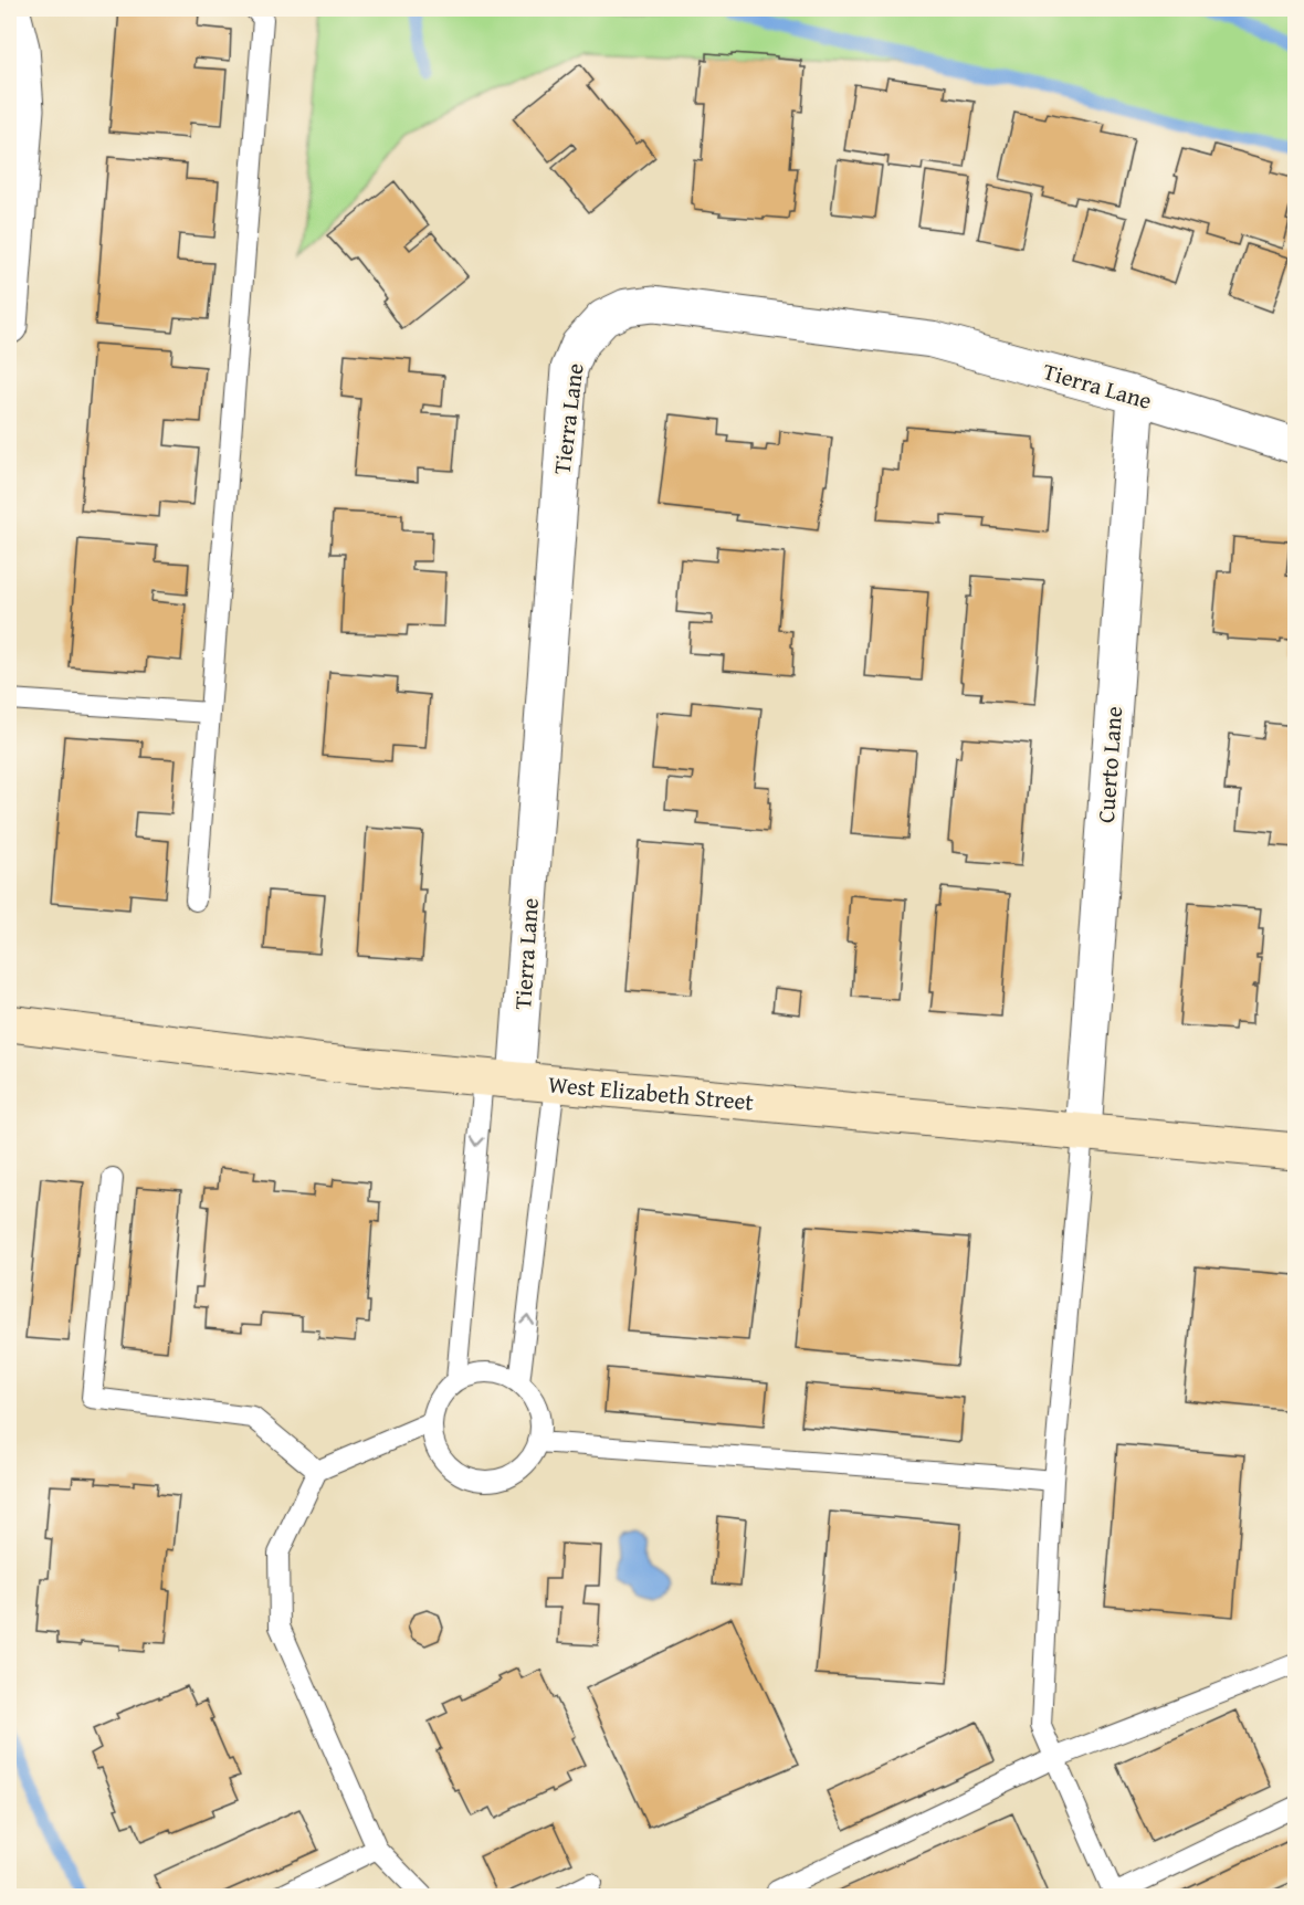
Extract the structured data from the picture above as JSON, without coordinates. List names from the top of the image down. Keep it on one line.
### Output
{"streets":{"main road":["West Elizabeth Street"],"street":["Tierra Lane","Cuerto Lane"]},"crossings":[["Tierra Lane","Cuerto Lane"],["Tierra Lane","West Elizabeth Street"],["Cuerto Lane","West Elizabeth Street"]]}
